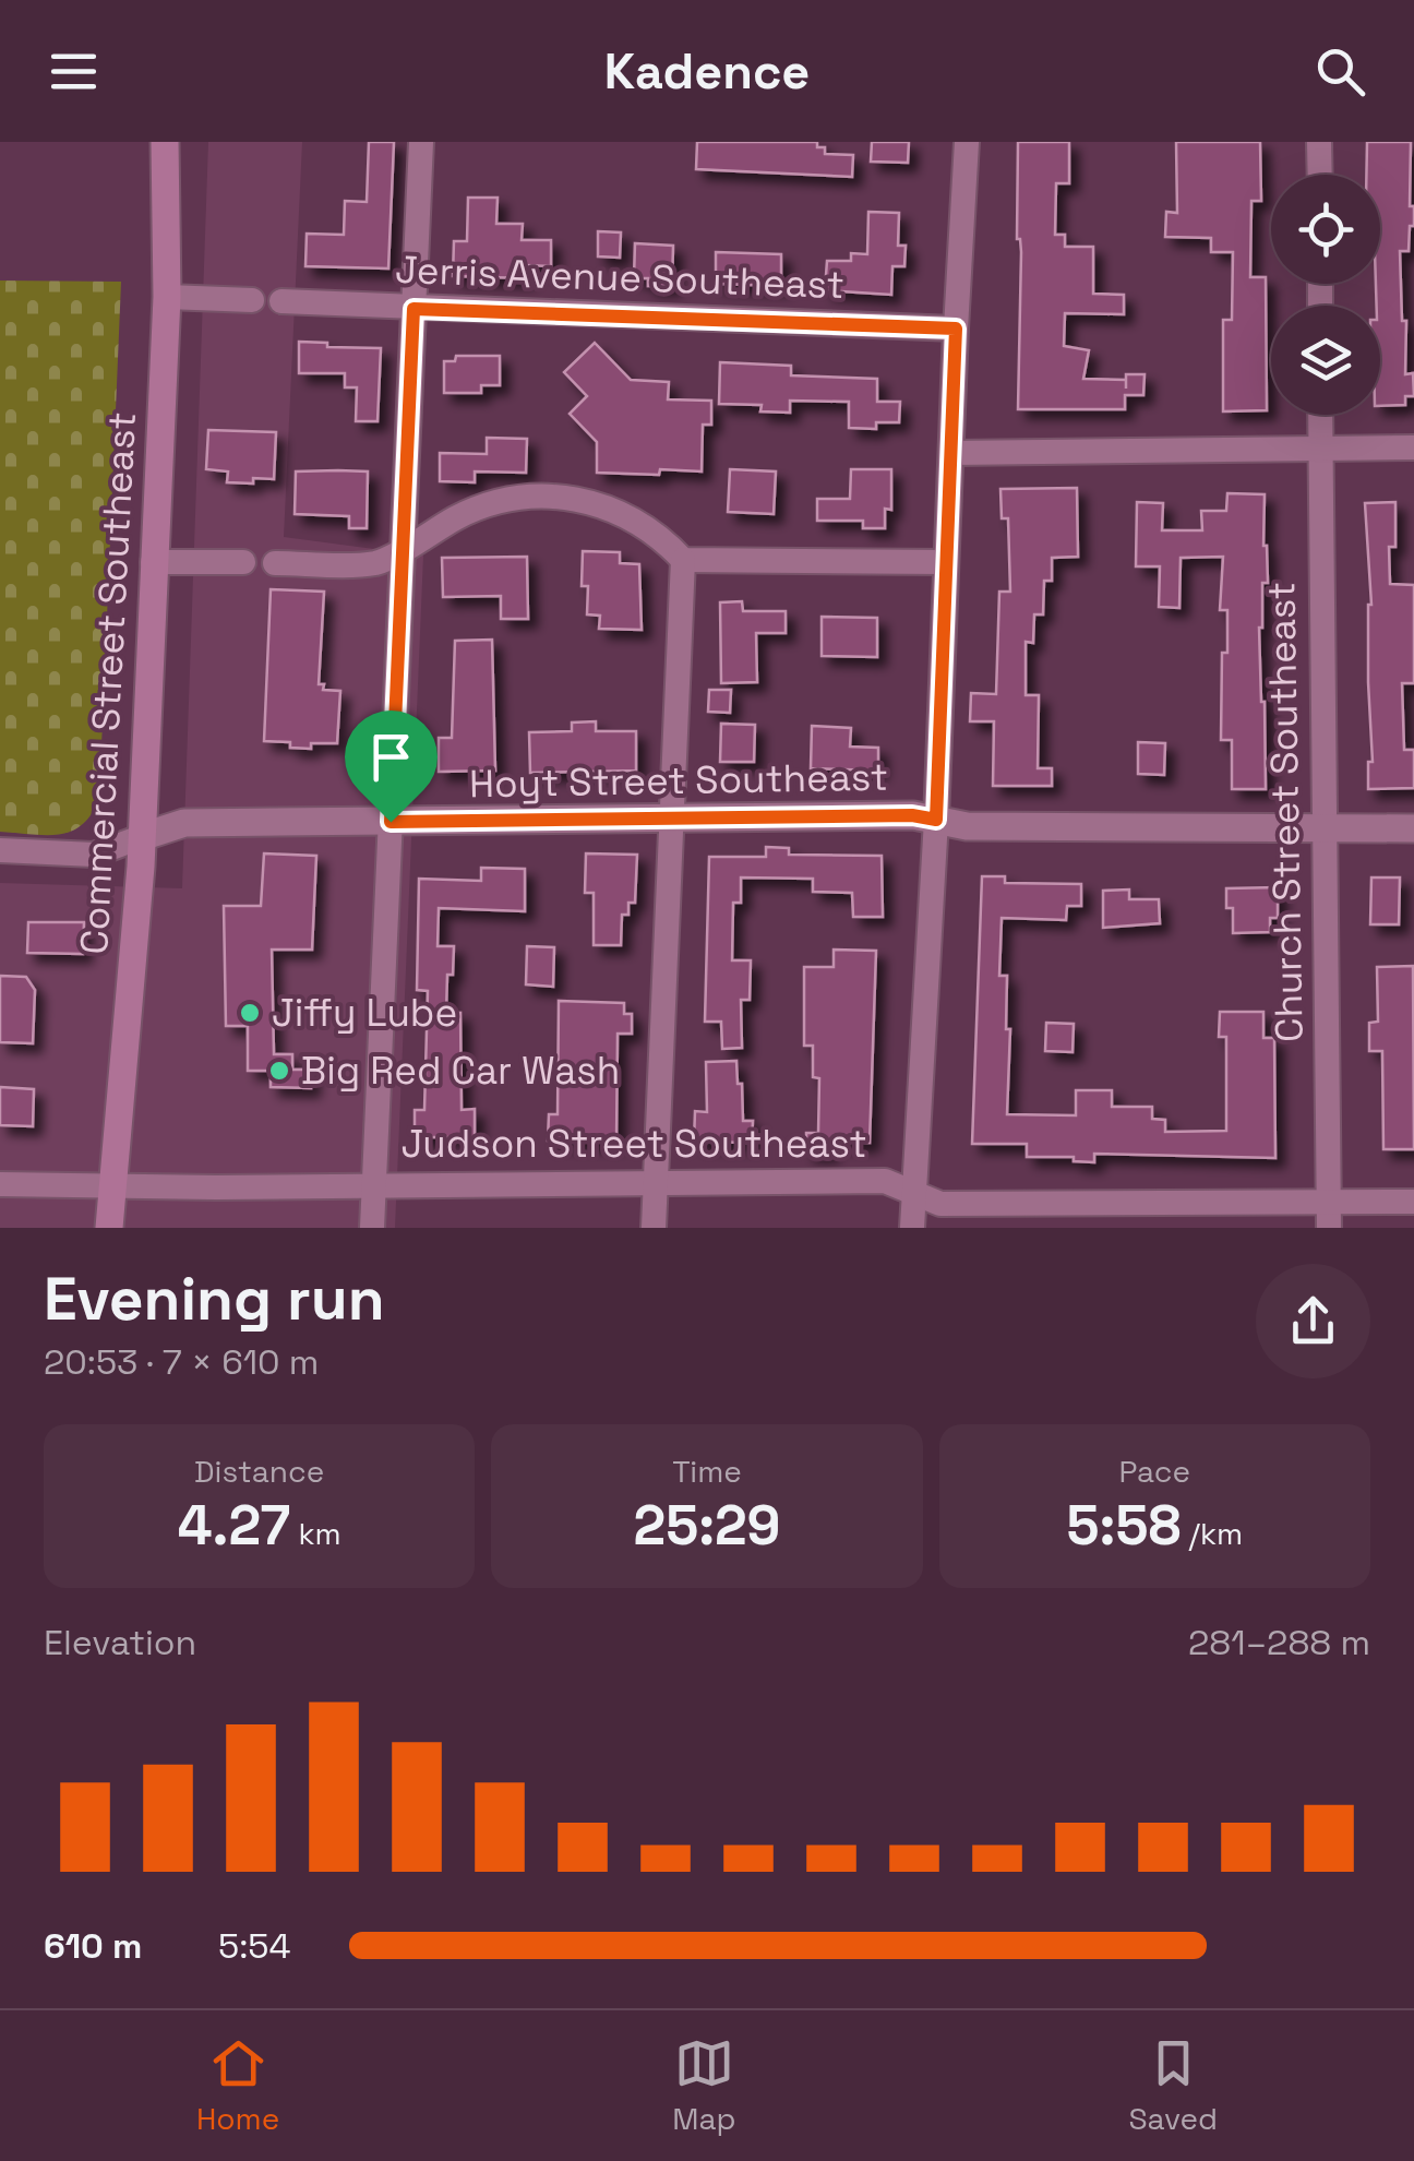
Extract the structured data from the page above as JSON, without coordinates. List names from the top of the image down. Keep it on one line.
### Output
{"streets":{"main road":["Commercial Street Southeast"],"street":["Jerris Avenue Southeast","Hoyt Street Southeast","Church Street Southeast","Judson Street Southeast"]},"crossings":[["Commercial Street Southeast","Hoyt Street Southeast"],["Commercial Street Southeast","Judson Street Southeast"],["Hoyt Street Southeast","Church Street Southeast"],["Church Street Southeast","Judson Street Southeast"]],"places":["Jiffy Lube","Big Red Car Wash"],"page":{"header":"Kadence","heading":["Evening run","20:53 · 7 × 610 m"],"stats":[["Distance","4.27 km"],["Time","25:29"],["Pace","5:58 /km"]],"chart":["Elevation","281–288 m"],"list":[{"name":"610 m","note":"5:54"}],"tabs":["Home","Map","Saved"]}}
